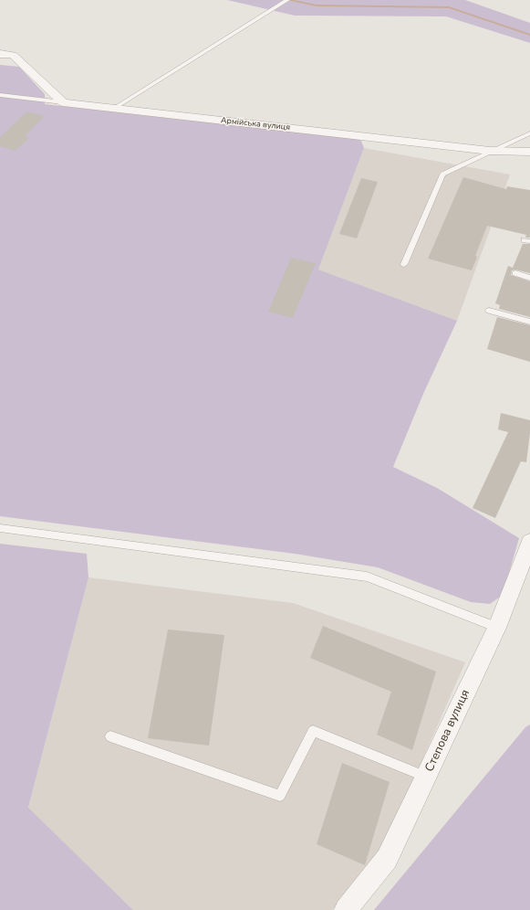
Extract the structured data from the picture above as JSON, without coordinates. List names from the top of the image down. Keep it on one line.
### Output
{"streets":{"street":["Армійська вулиця","Степова вулиця"]}}
